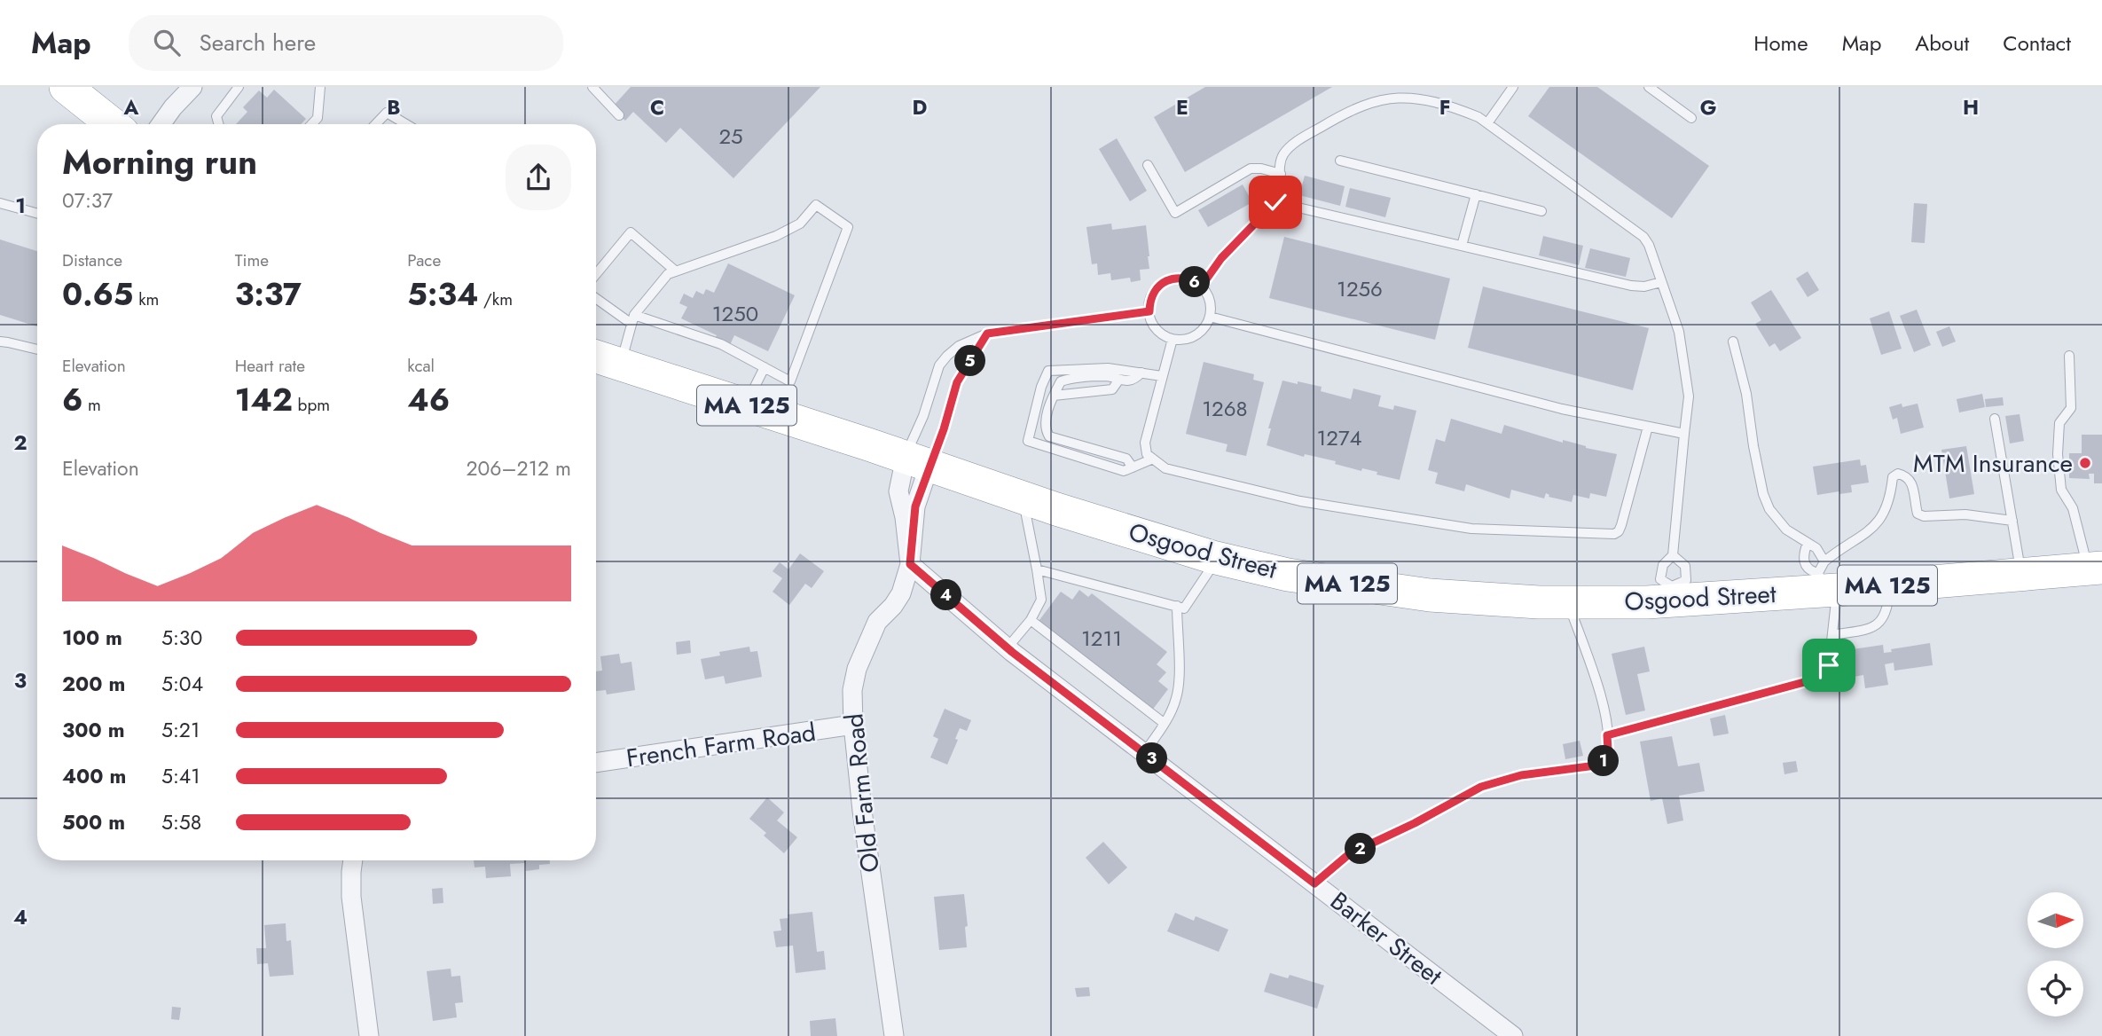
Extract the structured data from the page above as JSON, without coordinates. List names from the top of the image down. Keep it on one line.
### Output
{"streets":{"highway":["MA 125","Osgood Street"],"street":["French Farm Road","Old Farm Road","Barker Street"]},"crossings":[["French Farm Road","Old Farm Road"],["Old Farm Road","Barker Street"]],"places":["MTM Insurance"],"house_numbers":["25","1256","1250","1268","1274","1211"],"north":"right","page":{"header":"Map","search":"Search here","nav":["Home","Map","About","Contact"],"heading":["Morning run","07:37"],"stats":[["Distance","0.65 km"],["Time","3:37"],["Pace","5:34 /km"],["Elevation","6 m"],["Heart rate","142 bpm"],["kcal","46"]],"pins":["6","5","4","3","1","2"],"chart":["Elevation","206–212 m"],"list":[{"name":"100 m","note":"5:30"},{"name":"200 m","note":"5:04"},{"name":"300 m","note":"5:21"},{"name":"400 m","note":"5:41"},{"name":"500 m","note":"5:58"}]},"grid":{"columns":["A","B","C","D","E","F","G","H"],"rows":["1","2","3","4"]}}
